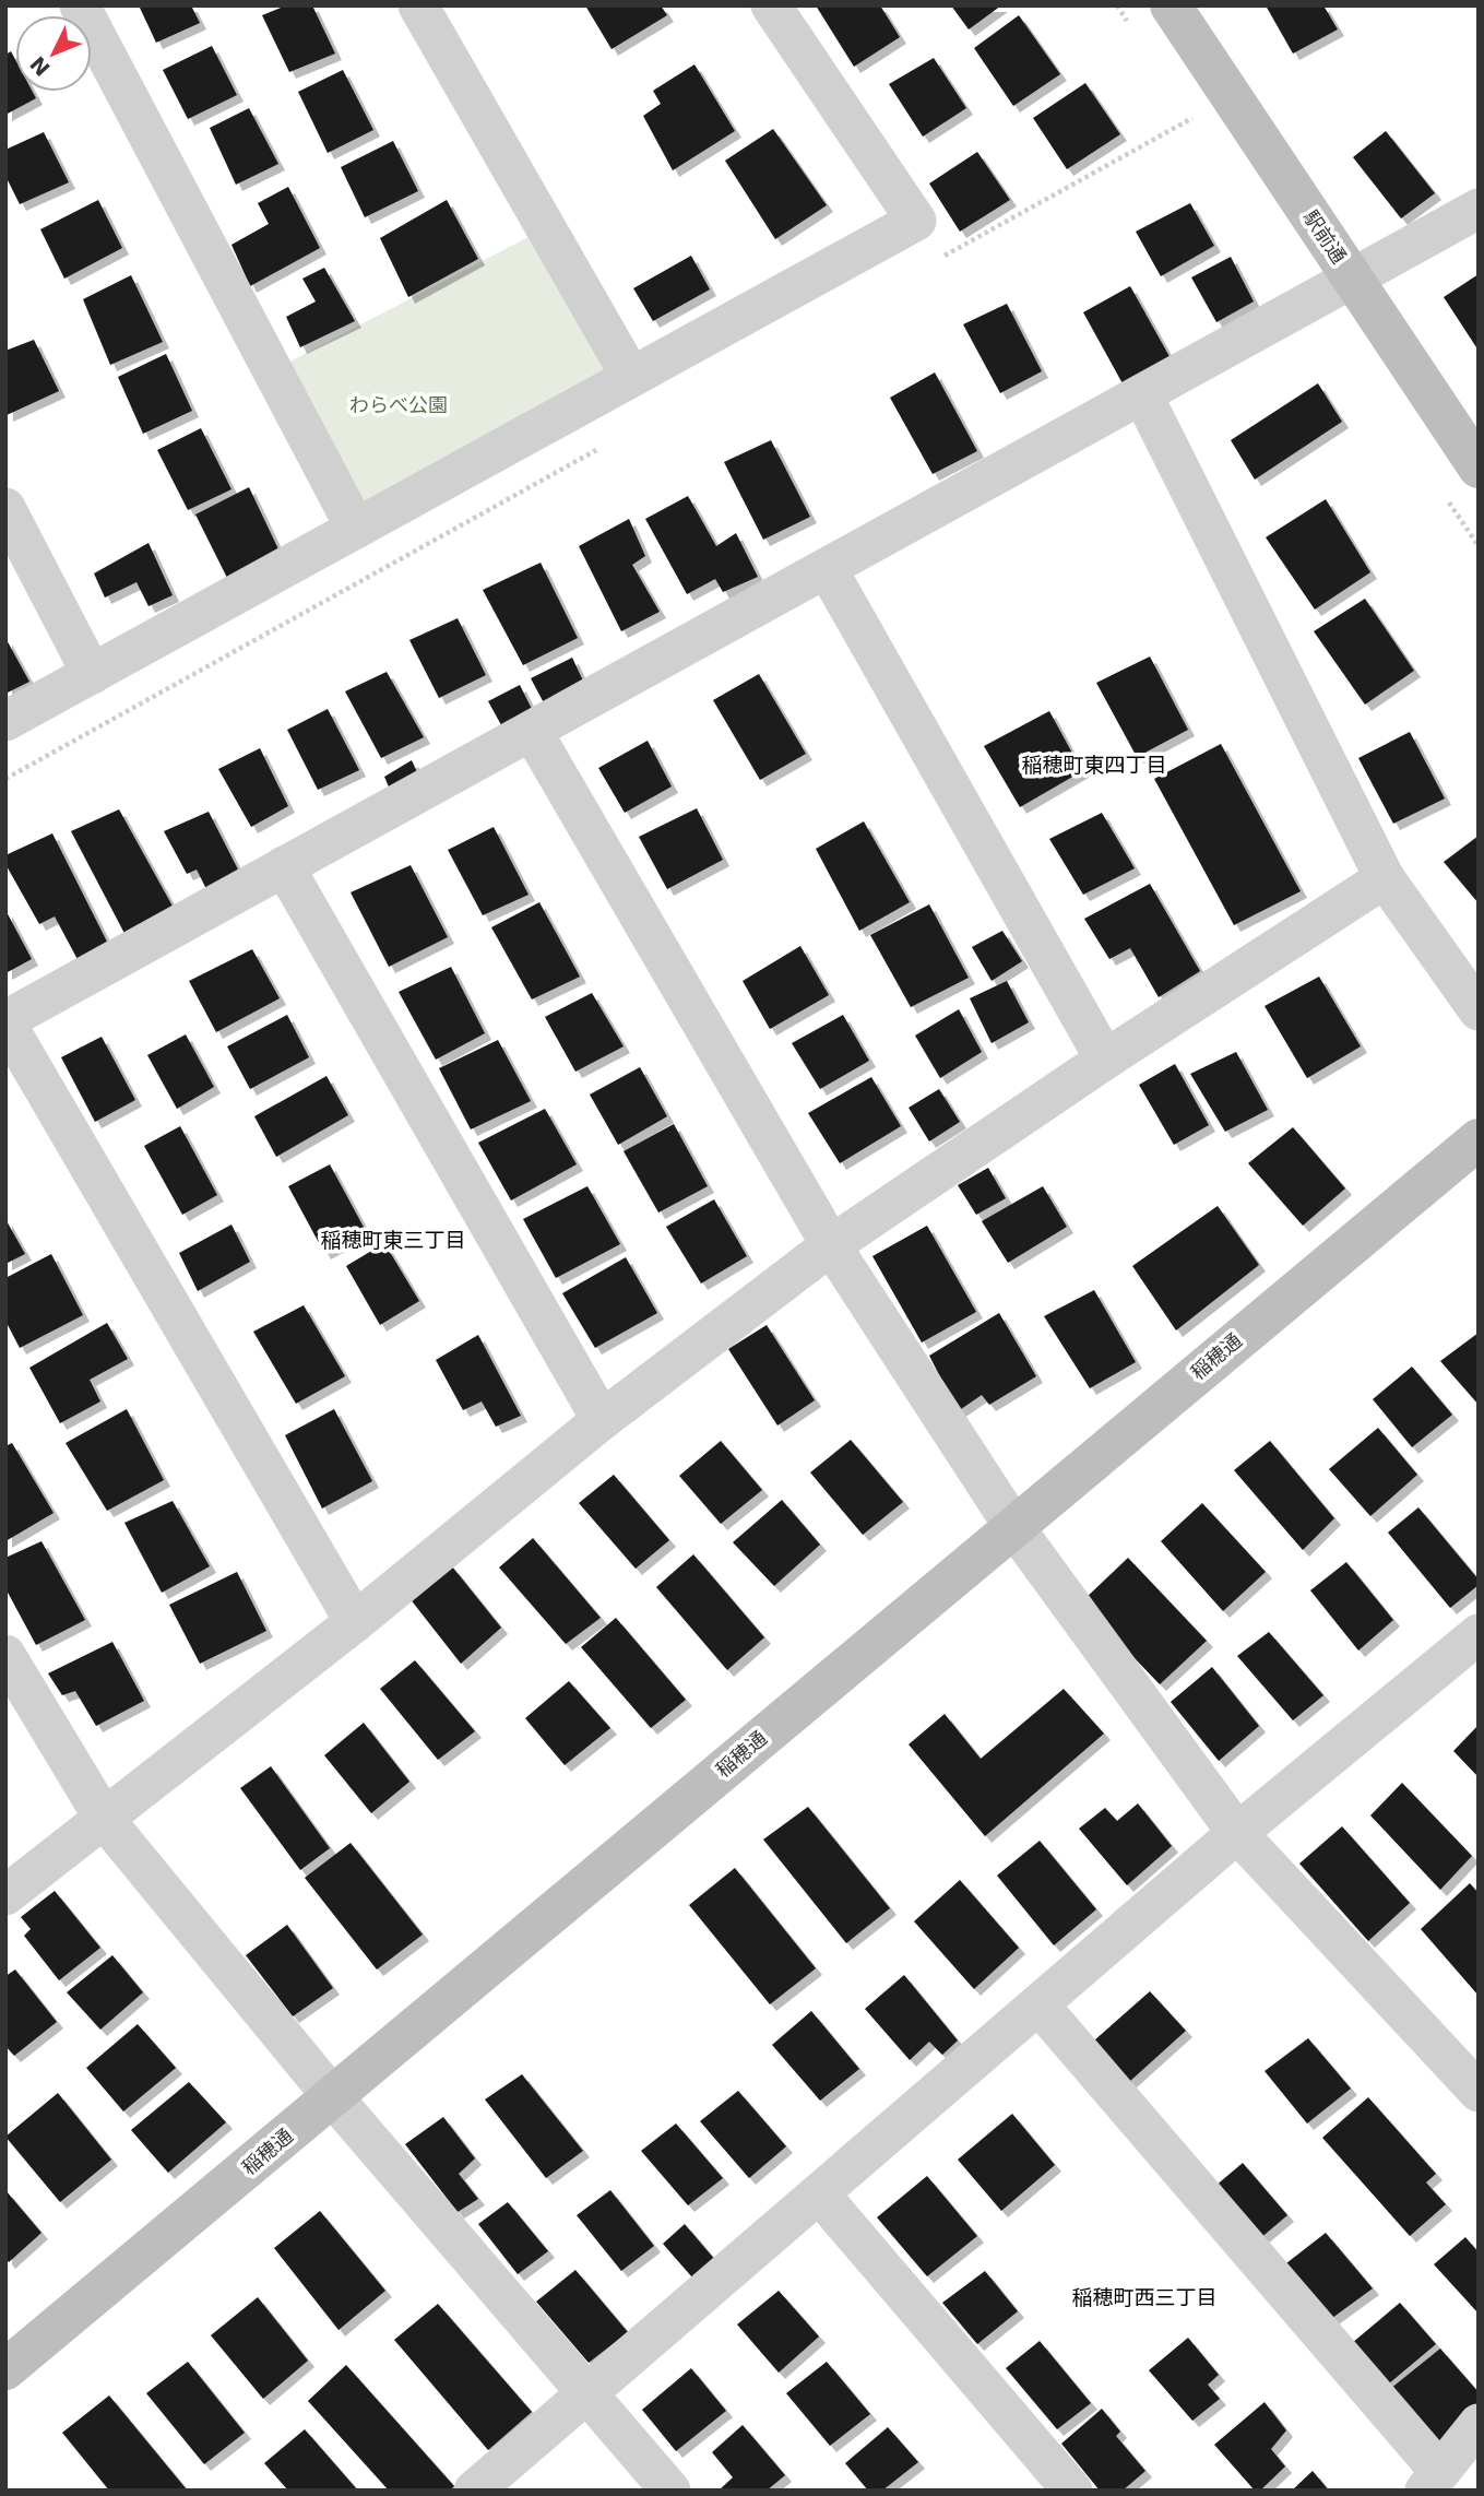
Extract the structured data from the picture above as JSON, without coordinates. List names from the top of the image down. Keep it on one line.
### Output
{"streets":{"street":["駅前通","稲穂通"]},"districts":["稲穂町東四丁目","稲穂町東三丁目","稲穂町西三丁目"],"parks":["わらべ公園"],"north":"bottom left"}
